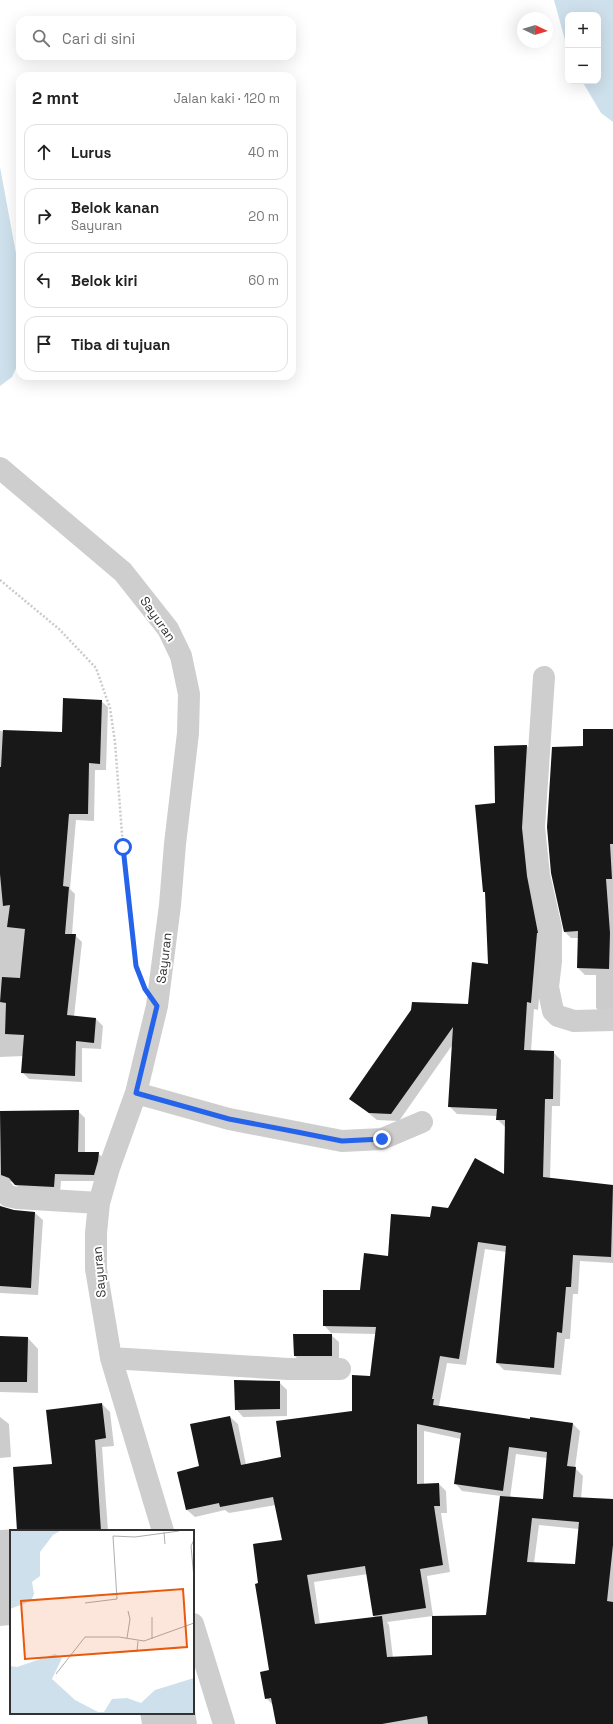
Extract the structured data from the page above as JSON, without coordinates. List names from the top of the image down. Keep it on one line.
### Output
{"streets":{"street":["Sayuran"]},"north":"right","page":{"map_buttons":["+","−"],"search":"Cari di sini","heading":["2 mnt","Jalan kaki · 120 m"],"list":[["Lurus","40 m"],["Belok kanan","Sayuran","20 m"],["Belok kiri","60 m"],"Tiba di tujuan"]}}
